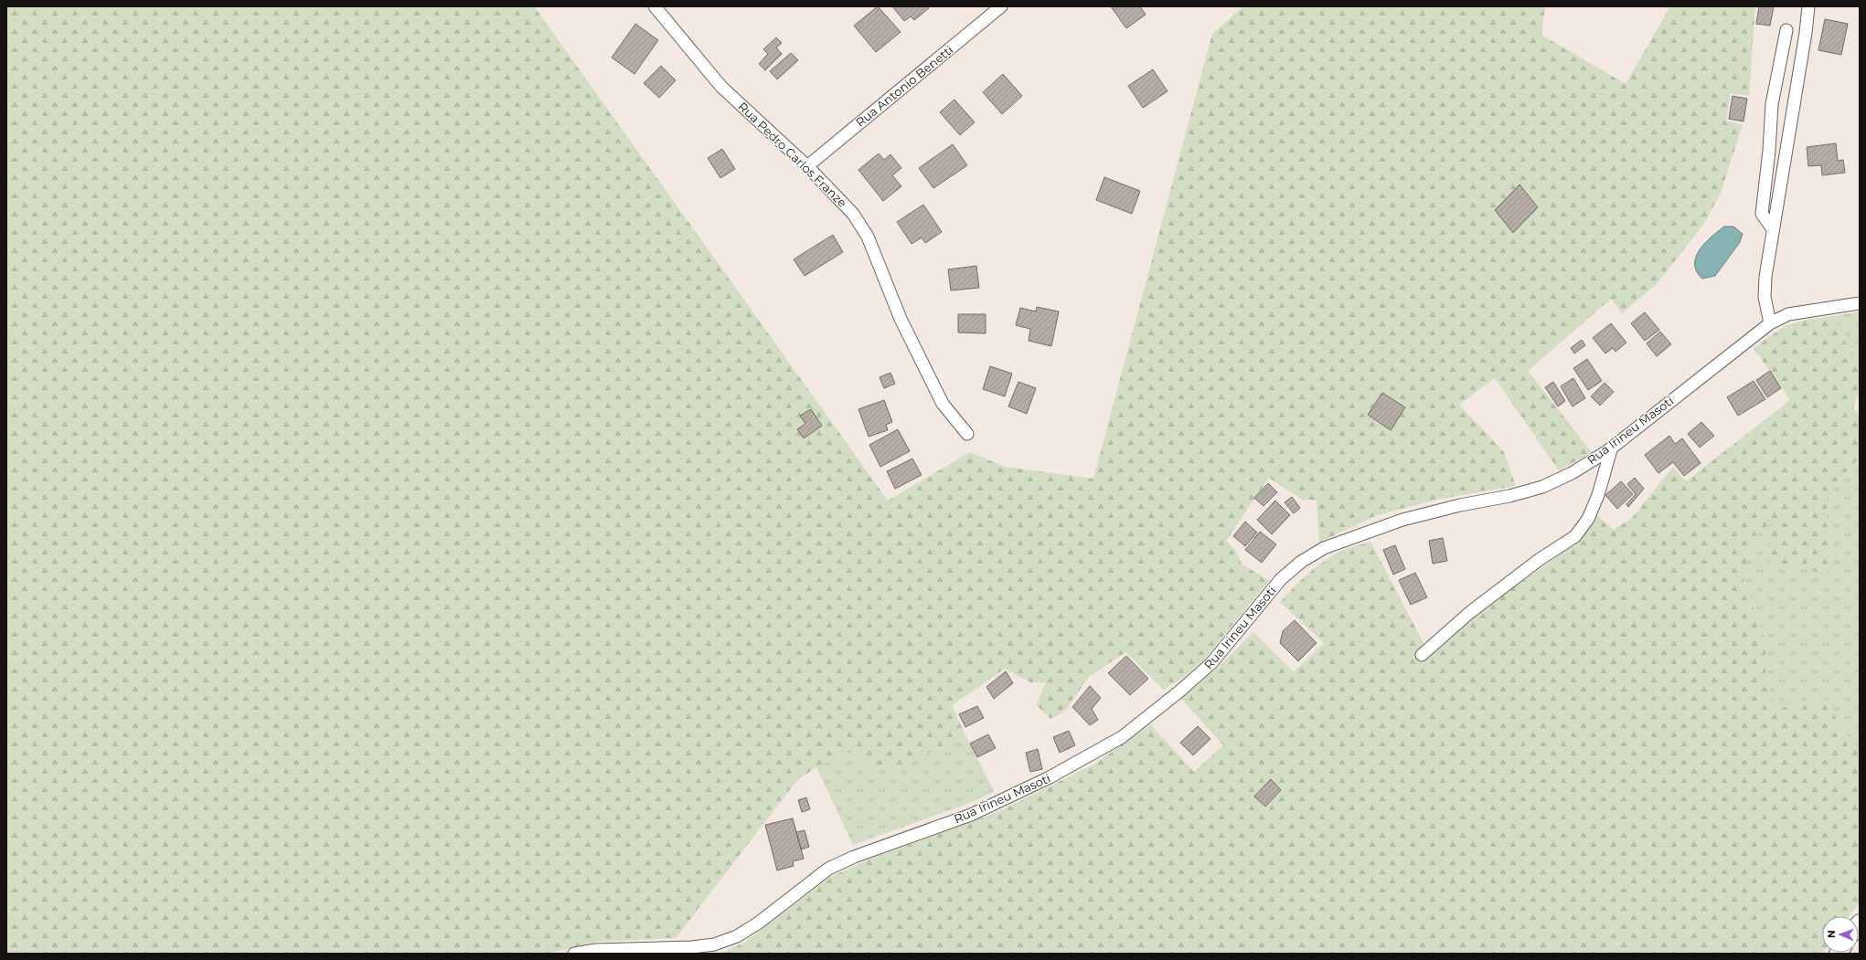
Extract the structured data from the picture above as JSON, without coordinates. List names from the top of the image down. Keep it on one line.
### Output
{"streets":{"street":["Rua Antonio Benetti","Rua Pedro Carlos Franze","Rua Irineu Masoti"]},"crossings":[["Rua Antonio Benetti","Rua Pedro Carlos Franze"]],"north":"left"}
